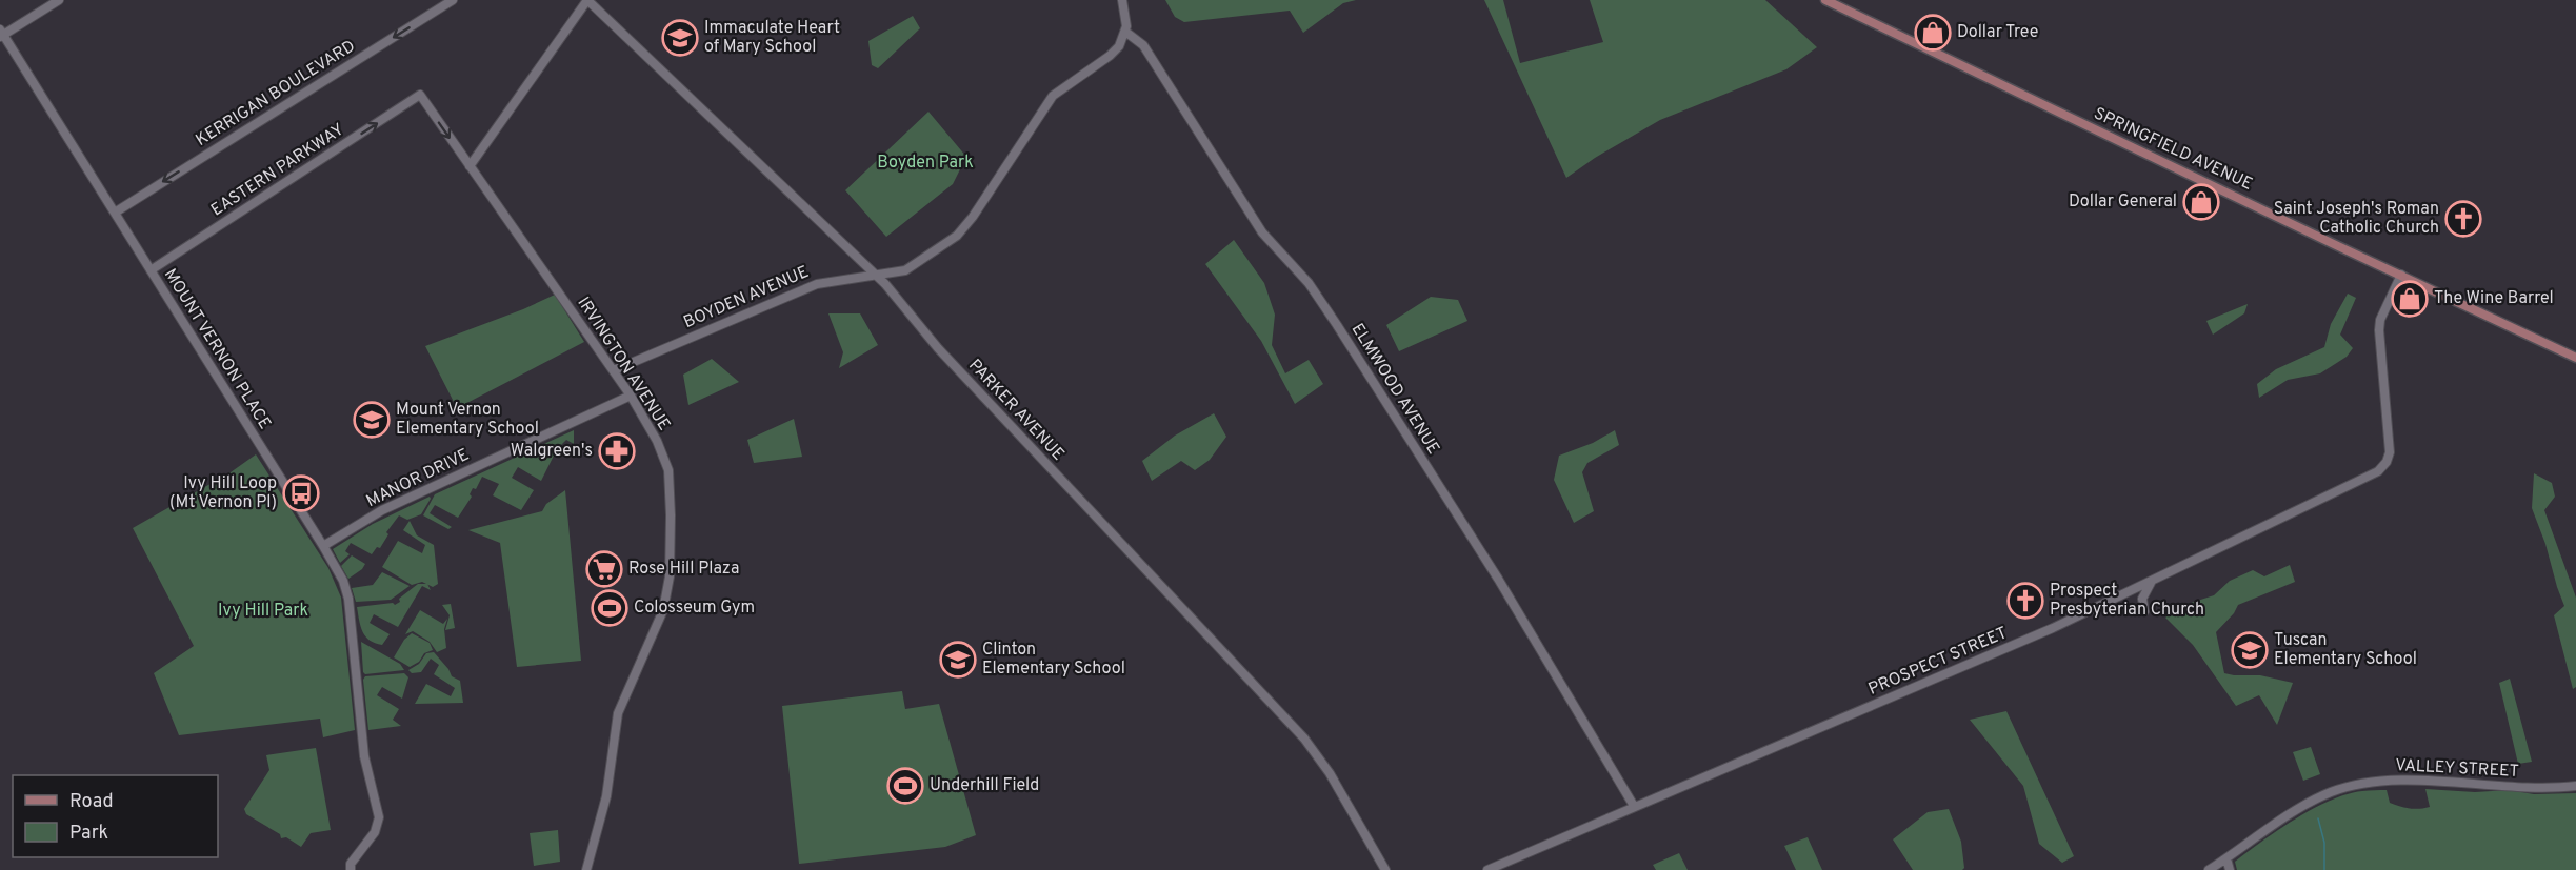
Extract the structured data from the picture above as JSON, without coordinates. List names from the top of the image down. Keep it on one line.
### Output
{"streets":{"main road":["SPRINGFIELD AVENUE"],"street":["KERRIGAN BOULEVARD","EASTERN PARKWAY","BOYDEN AVENUE","MOUNT VERNON PLACE","IRVINGTON AVENUE","ELMWOOD AVENUE","PARKER AVENUE","MANOR DRIVE","PROSPECT STREET","VALLEY STREET"]},"crossings":[["KERRIGAN BOULEVARD","MOUNT VERNON PLACE"],["SPRINGFIELD AVENUE","PROSPECT STREET"],["EASTERN PARKWAY","MOUNT VERNON PLACE"],["EASTERN PARKWAY","IRVINGTON AVENUE"],["BOYDEN AVENUE","IRVINGTON AVENUE"],["BOYDEN AVENUE","ELMWOOD AVENUE"],["BOYDEN AVENUE","PARKER AVENUE"],["MOUNT VERNON PLACE","MANOR DRIVE"],["IRVINGTON AVENUE","MANOR DRIVE"],["ELMWOOD AVENUE","PROSPECT STREET"]],"one_way":["KERRIGAN BOULEVARD","EASTERN PARKWAY"],"parks":["Boyden Park","Ivy Hill Park"],"places":{"shop":["Dollar Tree","Dollar General","The Wine Barrel"],"school or university":["Immaculate Heart of Mary School","Mount Vernon Elementary School","Tuscan Elementary School","Clinton Elementary School"],"church":["Saint Joseph's Roman Catholic Church","Prospect Presbyterian Church"],"pharmacy":["Walgreen's"],"bus stop":["Ivy Hill Loop (Mt Vernon Pl)"],"supermarket":["Rose Hill Plaza"],"sports":["Colosseum Gym","Underhill Field"]},"legend":["Road","Park"]}
